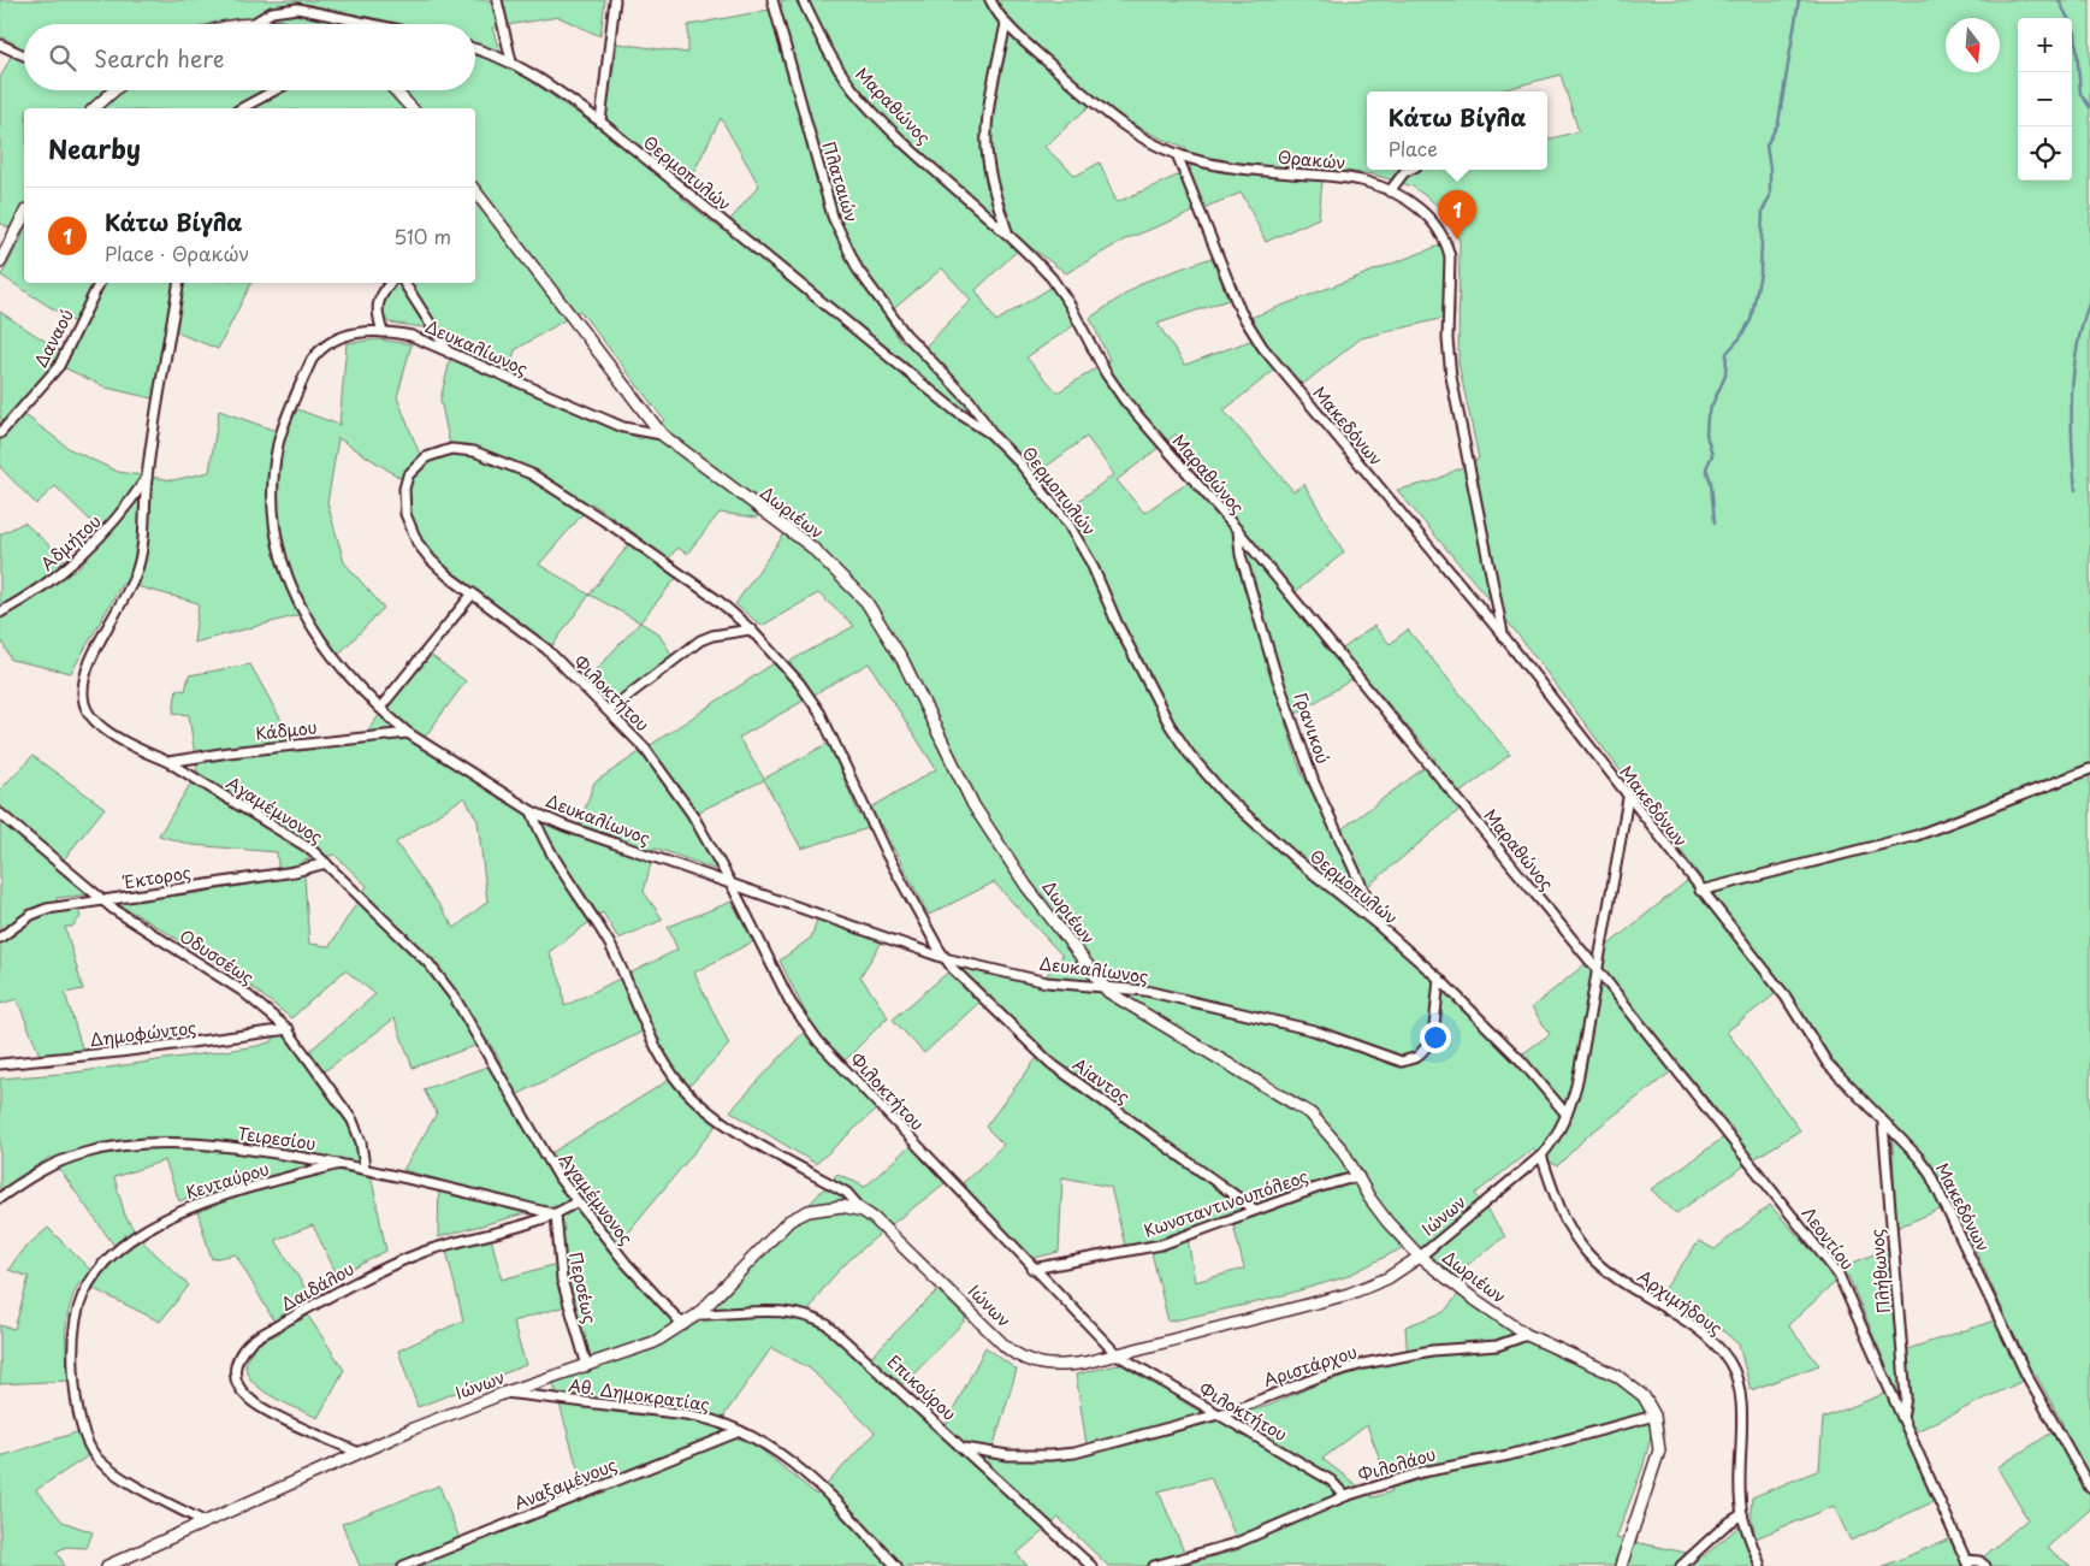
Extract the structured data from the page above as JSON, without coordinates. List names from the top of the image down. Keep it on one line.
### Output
{"streets":{"street":["Μαραθώνος","Θρακών","Θερμοπυλών","Πλαταιών","Δαναού","Δευκαλίωνος","Μακεδόνων","Δωριέων","Αδμήτου","Φιλοκτήτου","Γρανικού","Κάδμου","Αγαμέμνονος","Έκτορος","Οδυσσέως","Δημοφώντος","Aiαντος","Τειρεσίου","Κενταύρου","Κωνσταντινουπόλεος","Ιώνων","Λεοντίου","Πλήθωνος","Δαιδάλου","Περσέως","Αρχιμήδους","Αριστάρχου","Επικούρου","Αθ. Δημοκρατίας","Φιλολάου","Αναξαμένους"]},"crossings":[["Μαραθώνος","Γρανικού"],["Μαραθώνος","Ιώνων"],["Μαραθώνος","Λεοντίου"],["Θρακών","Μακεδόνων"],["Θερμοπυλών","Πλαταιών"],["Θερμοπυλών","Δευκαλίωνος"],["Θερμοπυλών","Γρανικού"],["Θερμοπυλών","Ιώνων"],["Δευκαλίωνος","Δωριέων"],["Δευκαλίωνος","Φιλοκτήτου"],["Δευκαλίωνος","Κάδμου"],["Δευκαλίωνος","Aiαντος"],["Μακεδόνων","Ιώνων"],["Μακεδόνων","Πλήθωνος"],["Δωριέων","Κωνσταντινουπόλεος"],["Δωριέων","Ιώνων"],["Δωριέων","Αριστάρχου"],["Δωριέων","Φιλολάου"],["Αδμήτου","Αγαμέμνονος"],["Φιλοκτήτου","Aiαντος"],["Φιλοκτήτου","Κωνσταντινουπόλεος"],["Φιλοκτήτου","Ιώνων"],["Φιλοκτήτου","Αριστάρχου"],["Φιλοκτήτου","Φιλολάου"],["Κάδμου","Αγαμέμνονος"],["Αγαμέμνονος","Έκτορος"],["Αγαμέμνονος","Ιώνων"],["Αγαμέμνονος","Δαιδάλου"],["Έκτορος","Οδυσσέως"],["Οδυσσέως","Δημοφώντος"],["Οδυσσέως","Τειρεσίου"],["Aiαντος","Κωνσταντινουπόλεος"],["Τειρεσίου","Κενταύρου"],["Τειρεσίου","Δαιδάλου"],["Τειρεσίου","Περσέως"],["Κενταύρου","Ιώνων"],["Ιώνων","Λεοντίου"],["Ιώνων","Δαιδάλου"],["Ιώνων","Περσέως"],["Ιώνων","Αρχιμήδους"],["Ιώνων","Επικούρου"],["Ιώνων","Αθ. Δημοκρατίας"],["Λεοντίου","Πλήθωνος"],["Δαιδάλου","Περσέως"],["Αριστάρχου","Επικούρου"],["Αθ. Δημοκρατίας","Αναξαμένους"]],"north":"bottom","page":{"map_buttons":["+","−"],"search":"Search here","popup":["Κάτω Βίγλα","Place"],"heading":"Nearby","list":[{"mark":"1","name":"Κάτω Βίγλα","note":"Place · Θρακών","value":"510 m"}],"pins":"1"}}
